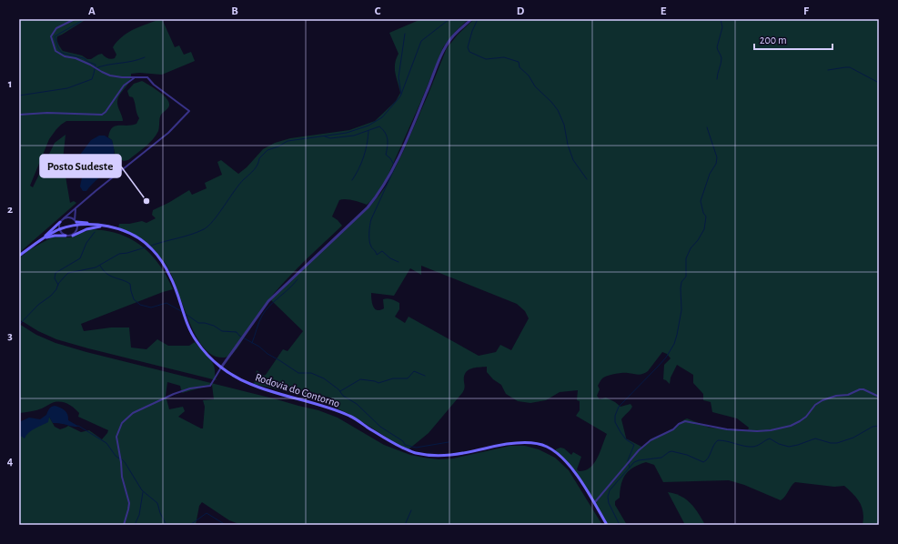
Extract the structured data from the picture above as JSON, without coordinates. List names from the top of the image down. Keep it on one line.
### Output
{"streets":{"main road":["Rodovia do Contorno"]},"places":["Posto Sudeste"],"scale_bar":"200 m","grid":{"columns":["A","B","C","D","E","F"],"rows":["1","2","3","4"]}}
